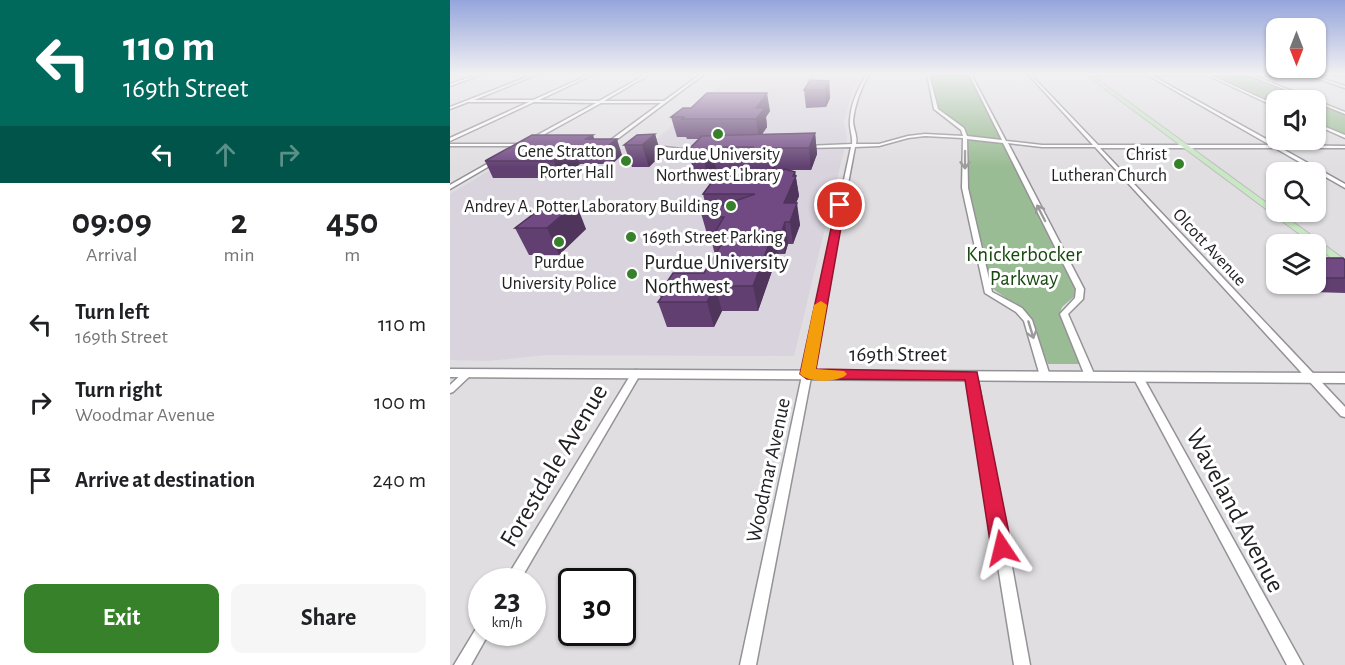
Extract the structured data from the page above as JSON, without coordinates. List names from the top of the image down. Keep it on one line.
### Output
{"streets":{"street":["Olcott Avenue","169th Street","Forestdale Avenue","Woodmar Avenue","Waveland Avenue"]},"crossings":[["Olcott Avenue","169th Street"],["169th Street","Forestdale Avenue"],["169th Street","Woodmar Avenue"],["169th Street","Waveland Avenue"]],"parks":["Knickerbocker Parkway"],"places":["Purdue University Northwest Library","Gene Stratton Porter Hall","Christ Lutheran Church","Andrey A. Potter Laboratory Building","169th Street Parking","Purdue University Police","Purdue University Northwest"],"north":"bottom","page":{"turn":["110 m","169th Street"],"eta":["09:09","Arrival","2","min","450","m"],"list":[{"name":"Turn left","note":"169th Street","value":"110 m"},{"name":"Turn right","note":"Woodmar Avenue","value":"100 m"},{"name":"Arrive at destination","value":"240 m"}],"speed":"23 km/h","limit":"30","buttons":["Exit","Share"]}}
